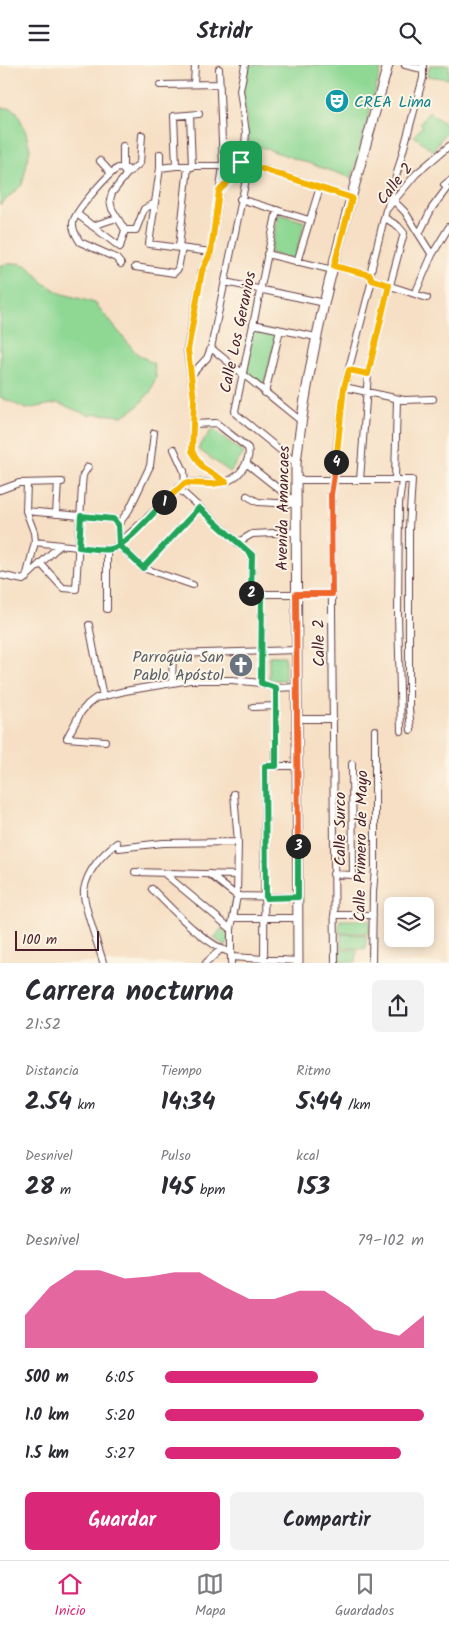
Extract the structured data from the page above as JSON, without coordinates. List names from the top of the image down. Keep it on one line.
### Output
{"streets":{"street":["Calle 2","Calle Los Geranios","Avenida Amancaes","Calle Surco","Calle Primero de Mayo"]},"crossings":[["Calle 2","Calle Surco"],["Calle Los Geranios","Avenida Amancaes"]],"places":{"theatre":["CREA Lima"],"church":["Parroquia San Pablo Apóstol"]},"scale_bar":"100 m","page":{"header":"Stridr","pins":["4","1","2","3"],"scale":"100 m","heading":["Carrera nocturna","21:52"],"stats":[["Distancia","2.54 km"],["Tiempo","14:34"],["Ritmo","5:44 /km"],["Desnivel","28 m"],["Pulso","145 bpm"],["kcal","153"]],"chart":["Desnivel","79–102 m"],"list":[{"name":"500 m","note":"6:05"},{"name":"1.0 km","note":"5:20"},{"name":"1.5 km","note":"5:27"}],"buttons":["Guardar","Compartir"],"tabs":["Inicio","Mapa","Guardados"]}}
